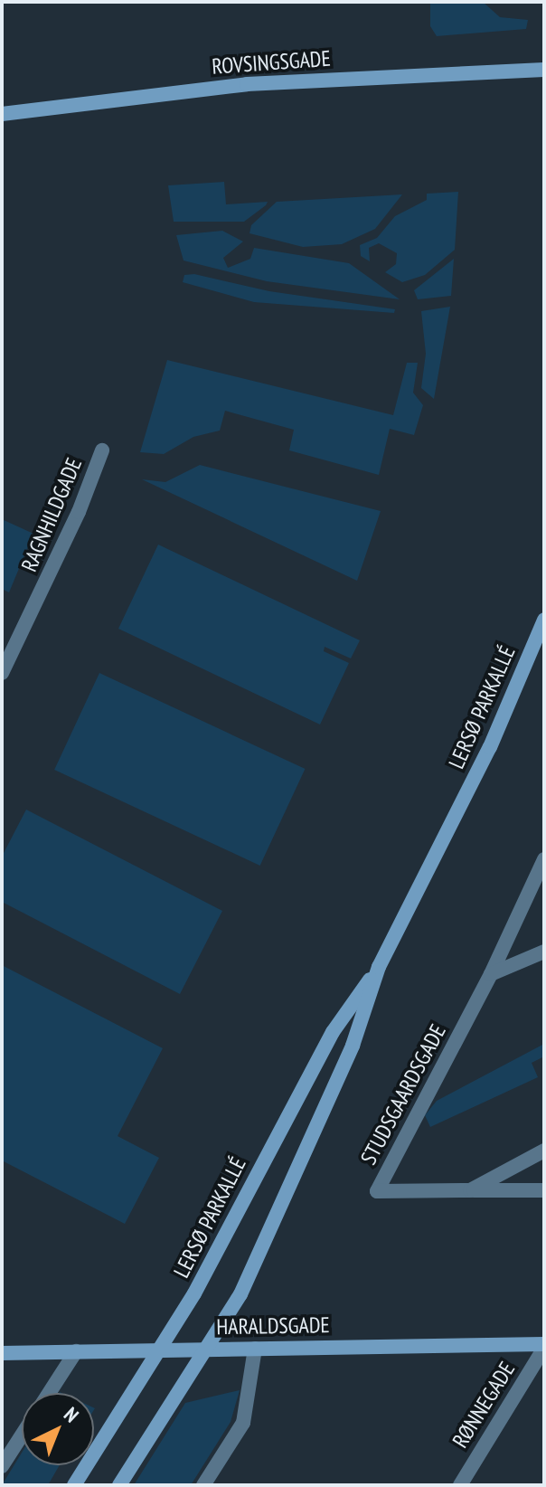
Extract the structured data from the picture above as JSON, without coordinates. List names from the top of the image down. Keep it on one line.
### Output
{"streets":{"street":["ROVSINGSGADE","RAGNHILDGADE","LERSØ PARKALLÉ","STUDSGAARDSGADE","HARALDSGADE","RØNNEGADE"]},"crossings":[["LERSØ PARKALLÉ","HARALDSGADE"],["HARALDSGADE","RØNNEGADE"]],"north":"top right"}
